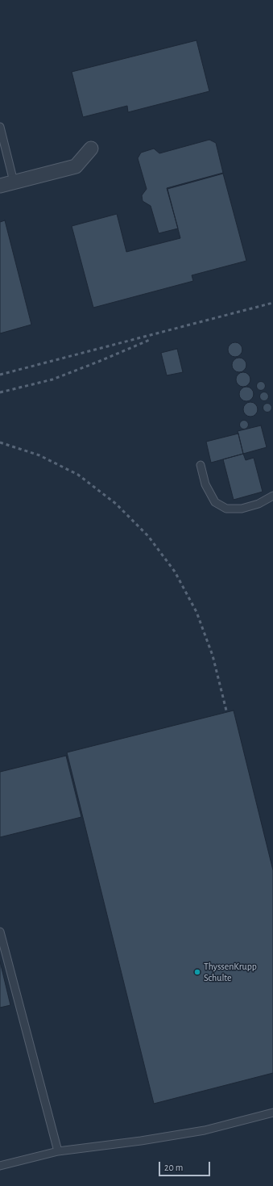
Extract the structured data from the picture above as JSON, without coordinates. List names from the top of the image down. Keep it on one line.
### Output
{"places":["ThyssenKrupp Schulte"],"scale_bar":"20 m"}
